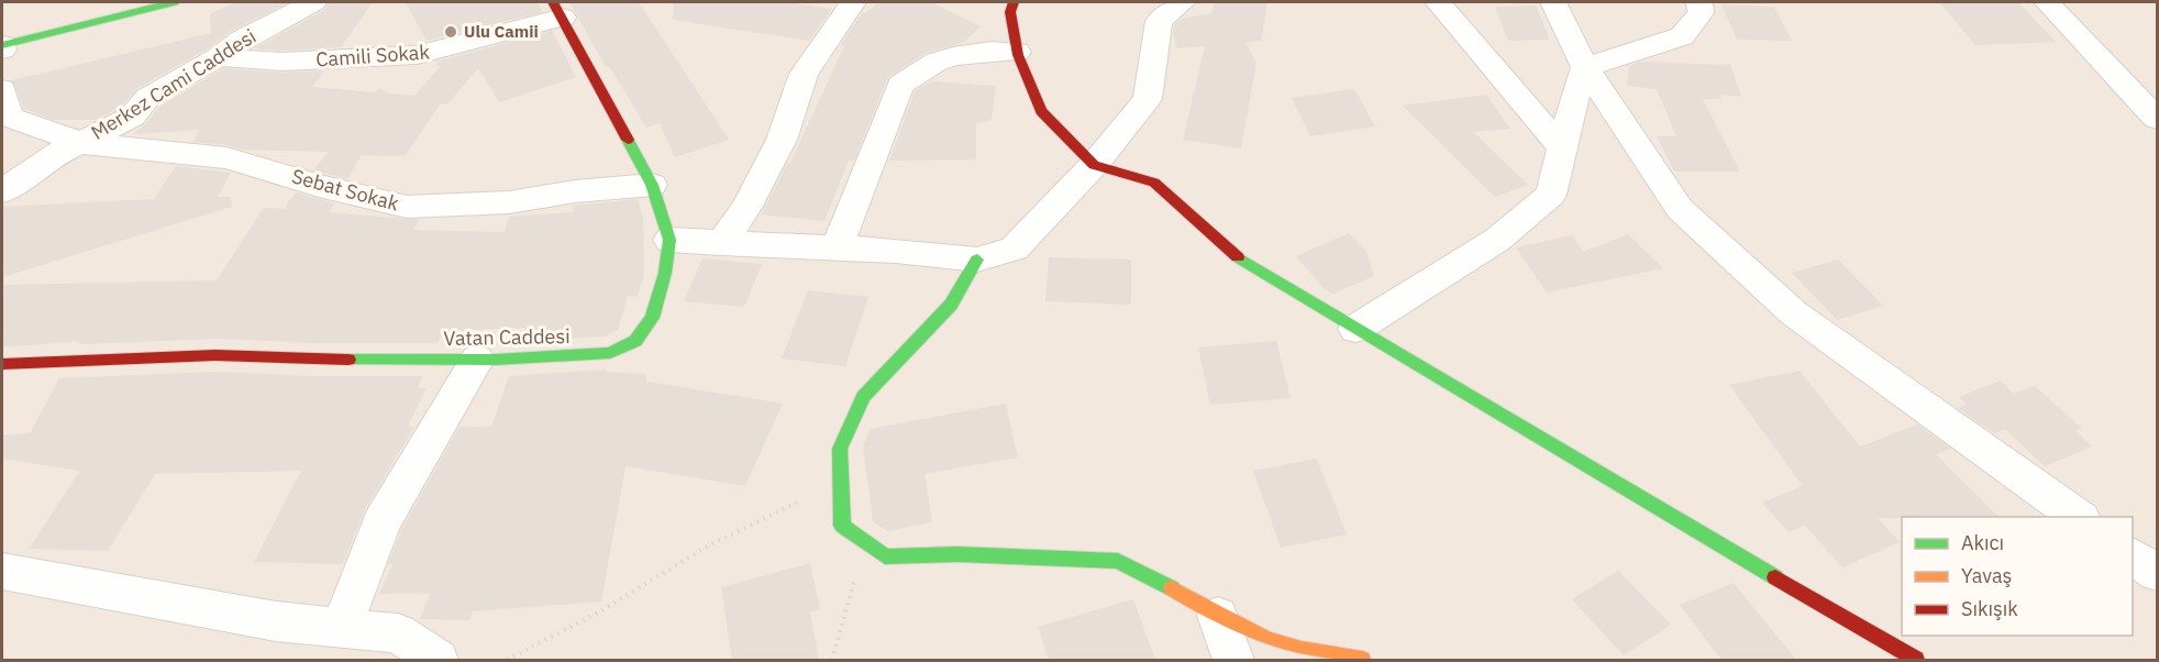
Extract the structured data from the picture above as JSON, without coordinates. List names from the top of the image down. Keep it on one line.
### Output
{"streets":{"street":["Camili Sokak","Merkez Cami Caddesi","Sebat Sokak","Vatan Caddesi"]},"crossings":[["Camili Sokak","Merkez Cami Caddesi"],["Camili Sokak","Vatan Caddesi"],["Merkez Cami Caddesi","Sebat Sokak"],["Sebat Sokak","Vatan Caddesi"]],"places":["Ulu Camii"],"legend":["Akıcı","Yavaş","Sıkışık"]}
